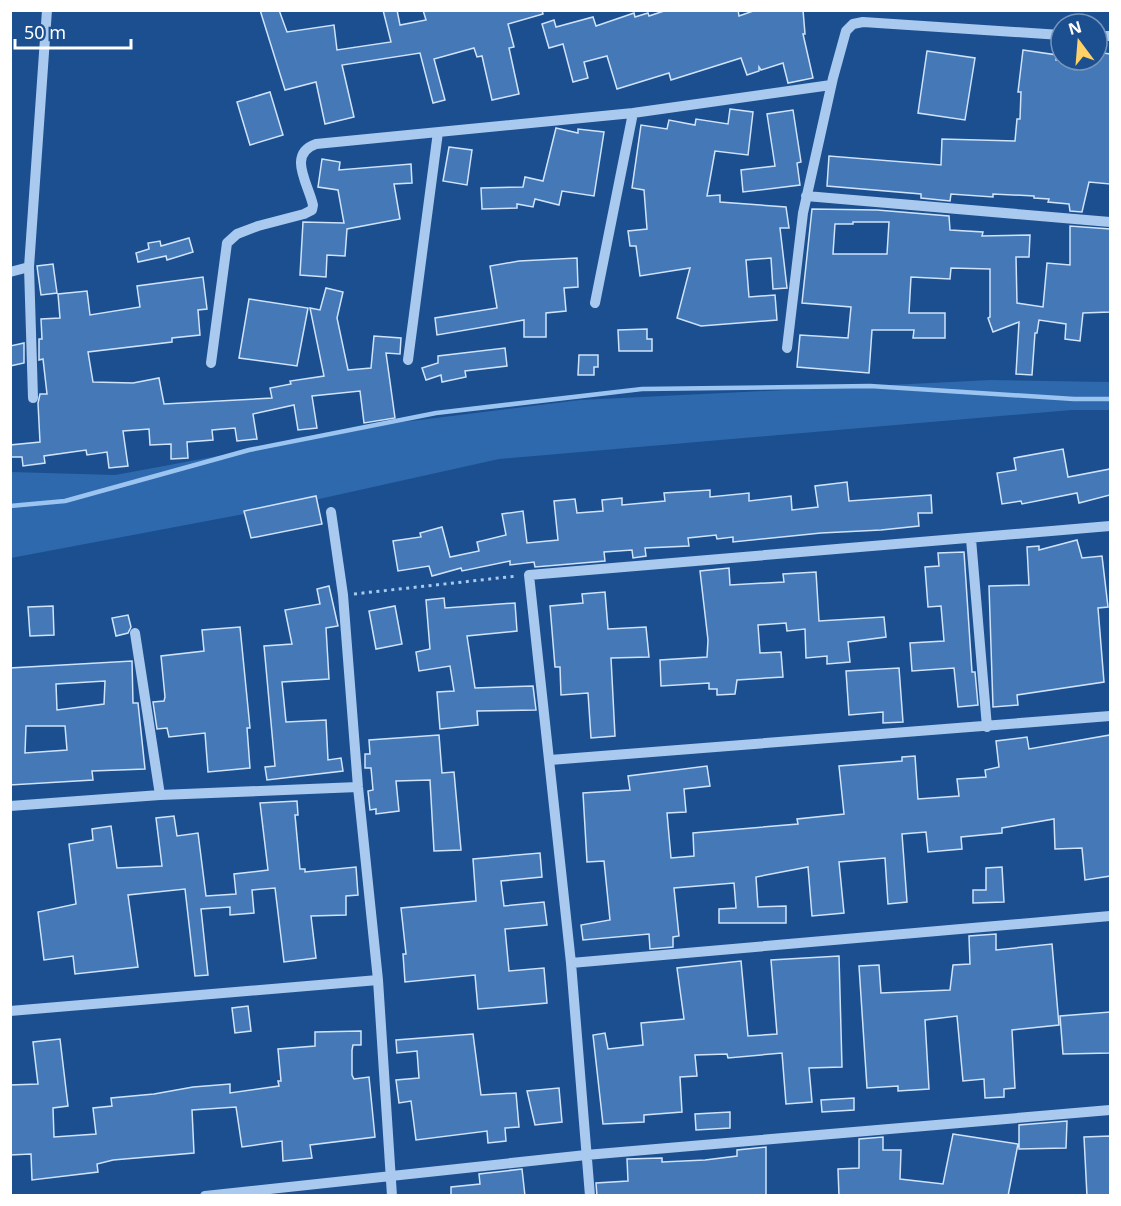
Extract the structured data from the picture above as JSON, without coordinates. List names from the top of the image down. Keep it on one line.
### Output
{"scale_bar":"50 m","north":"top"}
